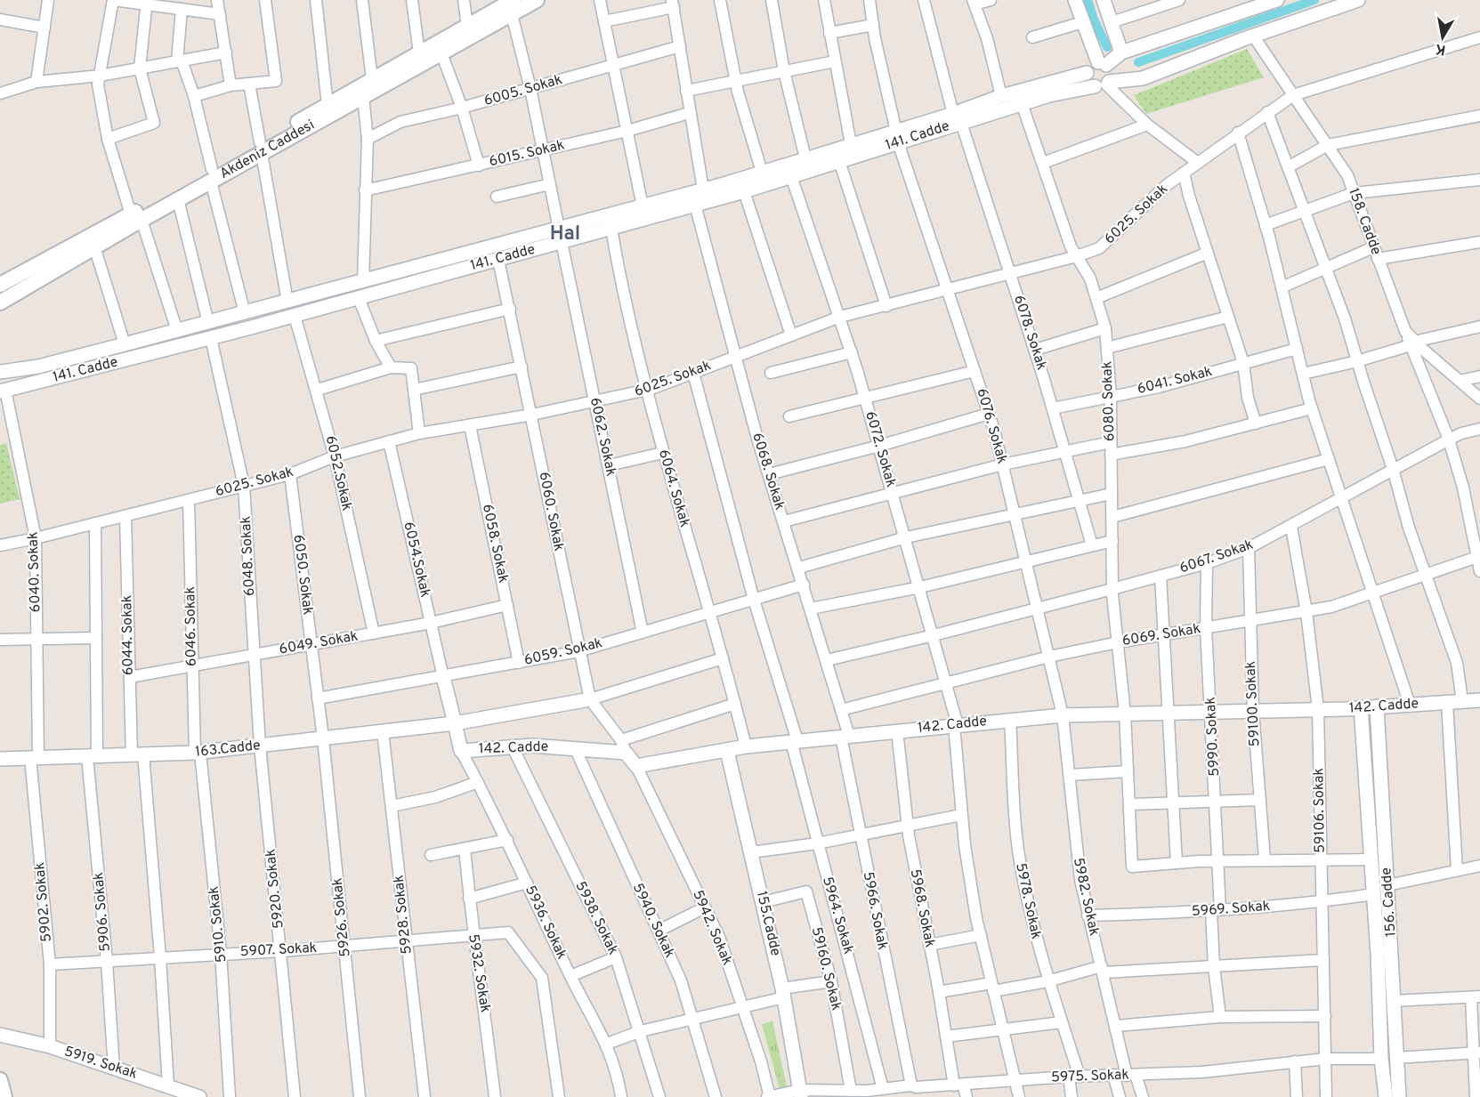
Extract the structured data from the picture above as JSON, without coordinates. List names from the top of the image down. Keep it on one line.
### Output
{"streets":{"main road":["Akdeniz Caddesi"],"street":["6005. Sokak","141. Cadde","6015. Sokak","6025. Sokak","158. Cadde","6078. Sokak","6041. Sokak","6080. Sokak","6076. Sokak","6062. Sokak","6072. Sokak","6068. Sokak","6052.Sokak","6064. Sokak","6060. Sokak","6058. Sokak","6048. Sokak","6067. Sokak","6054.Sokak","6040. Sokak","6050. Sokak","6046. Sokak","6044. Sokak","6069. Sokak","6049. Sokak","6059. Sokak","59100. Sokak","142. Cadde","5990. Sokak","163.Cadde","59106. Sokak","5920. Sokak","5982. Sokak","5978. Sokak","5902. Sokak","156. Cadde","5968. Sokak","5969. Sokak","5966. Sokak","5906. Sokak","5928. Sokak","5964. Sokak","5926. Sokak","5938. Sokak","5940. Sokak","5936. Sokak","155.Cadde","5910. Sokak","5942. Sokak","5907. Sokak","59160. Sokak","5932. Sokak","5919. Sokak","5975. Sokak"]},"crossings":[["6005. Sokak","6062. Sokak"],["141. Cadde","158. Cadde"],["141. Cadde","6078. Sokak"],["141. Cadde","6080. Sokak"],["141. Cadde","6076. Sokak"],["141. Cadde","6062. Sokak"],["141. Cadde","6072. Sokak"],["141. Cadde","6068. Sokak"],["141. Cadde","6052.Sokak"],["141. Cadde","6064. Sokak"],["141. Cadde","6060. Sokak"],["141. Cadde","6048. Sokak"],["141. Cadde","6040. Sokak"],["Akdeniz Caddesi","6062. Sokak"],["6015. Sokak","6062. Sokak"],["6025. Sokak","158. Cadde"],["6025. Sokak","6078. Sokak"],["6025. Sokak","6080. Sokak"],["6025. Sokak","6076. Sokak"],["6025. Sokak","6062. Sokak"],["6025. Sokak","6072. Sokak"],["6025. Sokak","6068. Sokak"],["6025. Sokak","6052.Sokak"],["6025. Sokak","6064. Sokak"],["6025. Sokak","6060. Sokak"],["6025. Sokak","6058. Sokak"],["6025. Sokak","6048. Sokak"],["6025. Sokak","6054.Sokak"],["6025. Sokak","6040. Sokak"],["6025. Sokak","6050. Sokak"],["6025. Sokak","6046. Sokak"],["6025. Sokak","6044. Sokak"],["6025. Sokak","5906. Sokak"],["6025. Sokak","5964. Sokak"],["6078. Sokak","6041. Sokak"],["6041. Sokak","6080. Sokak"],["6080. Sokak","6067. Sokak"],["6080. Sokak","6069. Sokak"],["6080. Sokak","142. Cadde"],["6076. Sokak","6067. Sokak"],["6076. Sokak","6069. Sokak"],["6076. Sokak","142. Cadde"],["6076. Sokak","5982. Sokak"],["6062. Sokak","6059. Sokak"],["6072. Sokak","6067. Sokak"],["6072. Sokak","6069. Sokak"],["6072. Sokak","142. Cadde"],["6072. Sokak","5975. Sokak"],["6068. Sokak","6067. Sokak"],["6068. Sokak","6069. Sokak"],["6068. Sokak","6059. Sokak"],["6068. Sokak","142. Cadde"],["6068. Sokak","5966. Sokak"],["6052.Sokak","6049. Sokak"],["6064. Sokak","6059. Sokak"],["6064. Sokak","142. Cadde"],["6060. Sokak","6059. Sokak"],["6060. Sokak","142. Cadde"],["6060. Sokak","163.Cadde"],["6058. Sokak","6049. Sokak"],["6058. Sokak","6059. Sokak"],["6048. Sokak","6049. Sokak"],["6048. Sokak","163.Cadde"],["6048. Sokak","5920. Sokak"],["6067. Sokak","59100. Sokak"],["6067. Sokak","5990. Sokak"],["6067. Sokak","59106. Sokak"],["6054.Sokak","6049. Sokak"],["6054.Sokak","6059. Sokak"],["6040. Sokak","163.Cadde"],["6040. Sokak","5902. Sokak"],["6050. Sokak","6049. Sokak"],["6050. Sokak","6059. Sokak"],["6050. Sokak","163.Cadde"],["6050. Sokak","5926. Sokak"],["6046. Sokak","6049. Sokak"],["6046. Sokak","163.Cadde"],["6046. Sokak","5910. Sokak"],["6044. Sokak","6049. Sokak"],["6044. Sokak","163.Cadde"],["6044. Sokak","5907. Sokak"],["6044. Sokak","5919. Sokak"],["6069. Sokak","59100. Sokak"],["6069. Sokak","5990. Sokak"],["6069. Sokak","59106. Sokak"],["6059. Sokak","5964. Sokak"],["59100. Sokak","142. Cadde"],["142. Cadde","5990. Sokak"],["142. Cadde","163.Cadde"],["142. Cadde","59106. Sokak"],["142. Cadde","5982. Sokak"],["142. Cadde","5978. Sokak"],["142. Cadde","156. Cadde"],["142. Cadde","5968. Sokak"],["142. Cadde","5966. Sokak"],["142. Cadde","5964. Sokak"],["142. Cadde","5938. Sokak"],["142. Cadde","5940. Sokak"],["142. Cadde","5936. Sokak"],["142. Cadde","155.Cadde"],["142. Cadde","5942. Sokak"],["5990. Sokak","5969. Sokak"],["163.Cadde","5920. Sokak"],["163.Cadde","5902. Sokak"],["163.Cadde","5906. Sokak"],["163.Cadde","5928. Sokak"],["163.Cadde","5926. Sokak"],["163.Cadde","5910. Sokak"],["59106. Sokak","5969. Sokak"],["59106. Sokak","5975. Sokak"],["5920. Sokak","5907. Sokak"],["5982. Sokak","5969. Sokak"],["5982. Sokak","5975. Sokak"],["5978. Sokak","5975. Sokak"],["5902. Sokak","5907. Sokak"],["5902. Sokak","5919. Sokak"],["156. Cadde","5969. Sokak"],["156. Cadde","5975. Sokak"],["5968. Sokak","5975. Sokak"],["5966. Sokak","5975. Sokak"],["5906. Sokak","5907. Sokak"],["5906. Sokak","5919. Sokak"],["5928. Sokak","5907. Sokak"],["5964. Sokak","5975. Sokak"],["5926. Sokak","5907. Sokak"],["155.Cadde","59160. Sokak"],["155.Cadde","5975. Sokak"],["5910. Sokak","5907. Sokak"],["5942. Sokak","5975. Sokak"],["5907. Sokak","5932. Sokak"],["59160. Sokak","5975. Sokak"]],"districts":["Hal"],"north":"bottom"}
